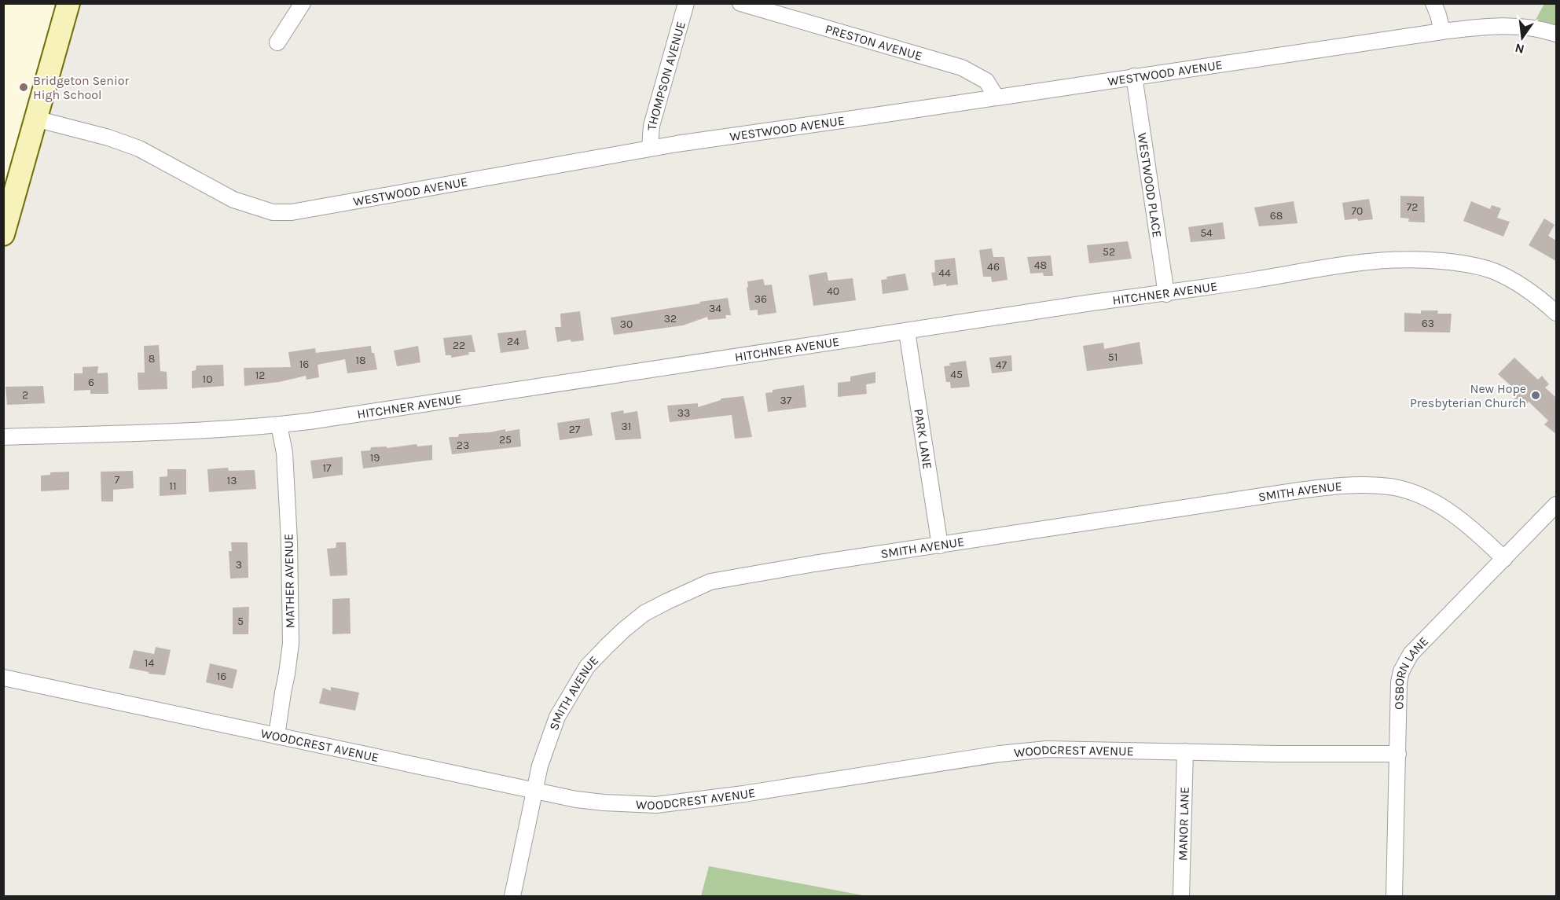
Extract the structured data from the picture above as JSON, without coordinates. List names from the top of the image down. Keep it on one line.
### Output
{"streets":{"street":["PRESTON AVENUE","WESTWOOD AVENUE","THOMPSON AVENUE","WESTWOOD PLACE","HITCHNER AVENUE","PARK LANE","SMITH AVENUE","MATHER AVENUE","OSBORN LANE","WOODCREST AVENUE","MANOR LANE"]},"crossings":[["PRESTON AVENUE","WESTWOOD AVENUE"],["WESTWOOD AVENUE","THOMPSON AVENUE"],["WESTWOOD AVENUE","WESTWOOD PLACE"],["WESTWOOD PLACE","HITCHNER AVENUE"],["HITCHNER AVENUE","PARK LANE"],["HITCHNER AVENUE","MATHER AVENUE"],["PARK LANE","SMITH AVENUE"],["SMITH AVENUE","OSBORN LANE"],["SMITH AVENUE","WOODCREST AVENUE"],["MATHER AVENUE","WOODCREST AVENUE"],["OSBORN LANE","WOODCREST AVENUE"],["WOODCREST AVENUE","MANOR LANE"]],"places":["Bridgeton Senior High School","New Hope Presbyterian Church"],"house_numbers":["72","70","68","54","52","48","46","44","40","36","34","32","63","30","24","22","51","8","18","16","47","45","12","10","6","2","37","33","31","27","25","23","19","17","7","13","11","3","5","14","16"],"north":"bottom"}
